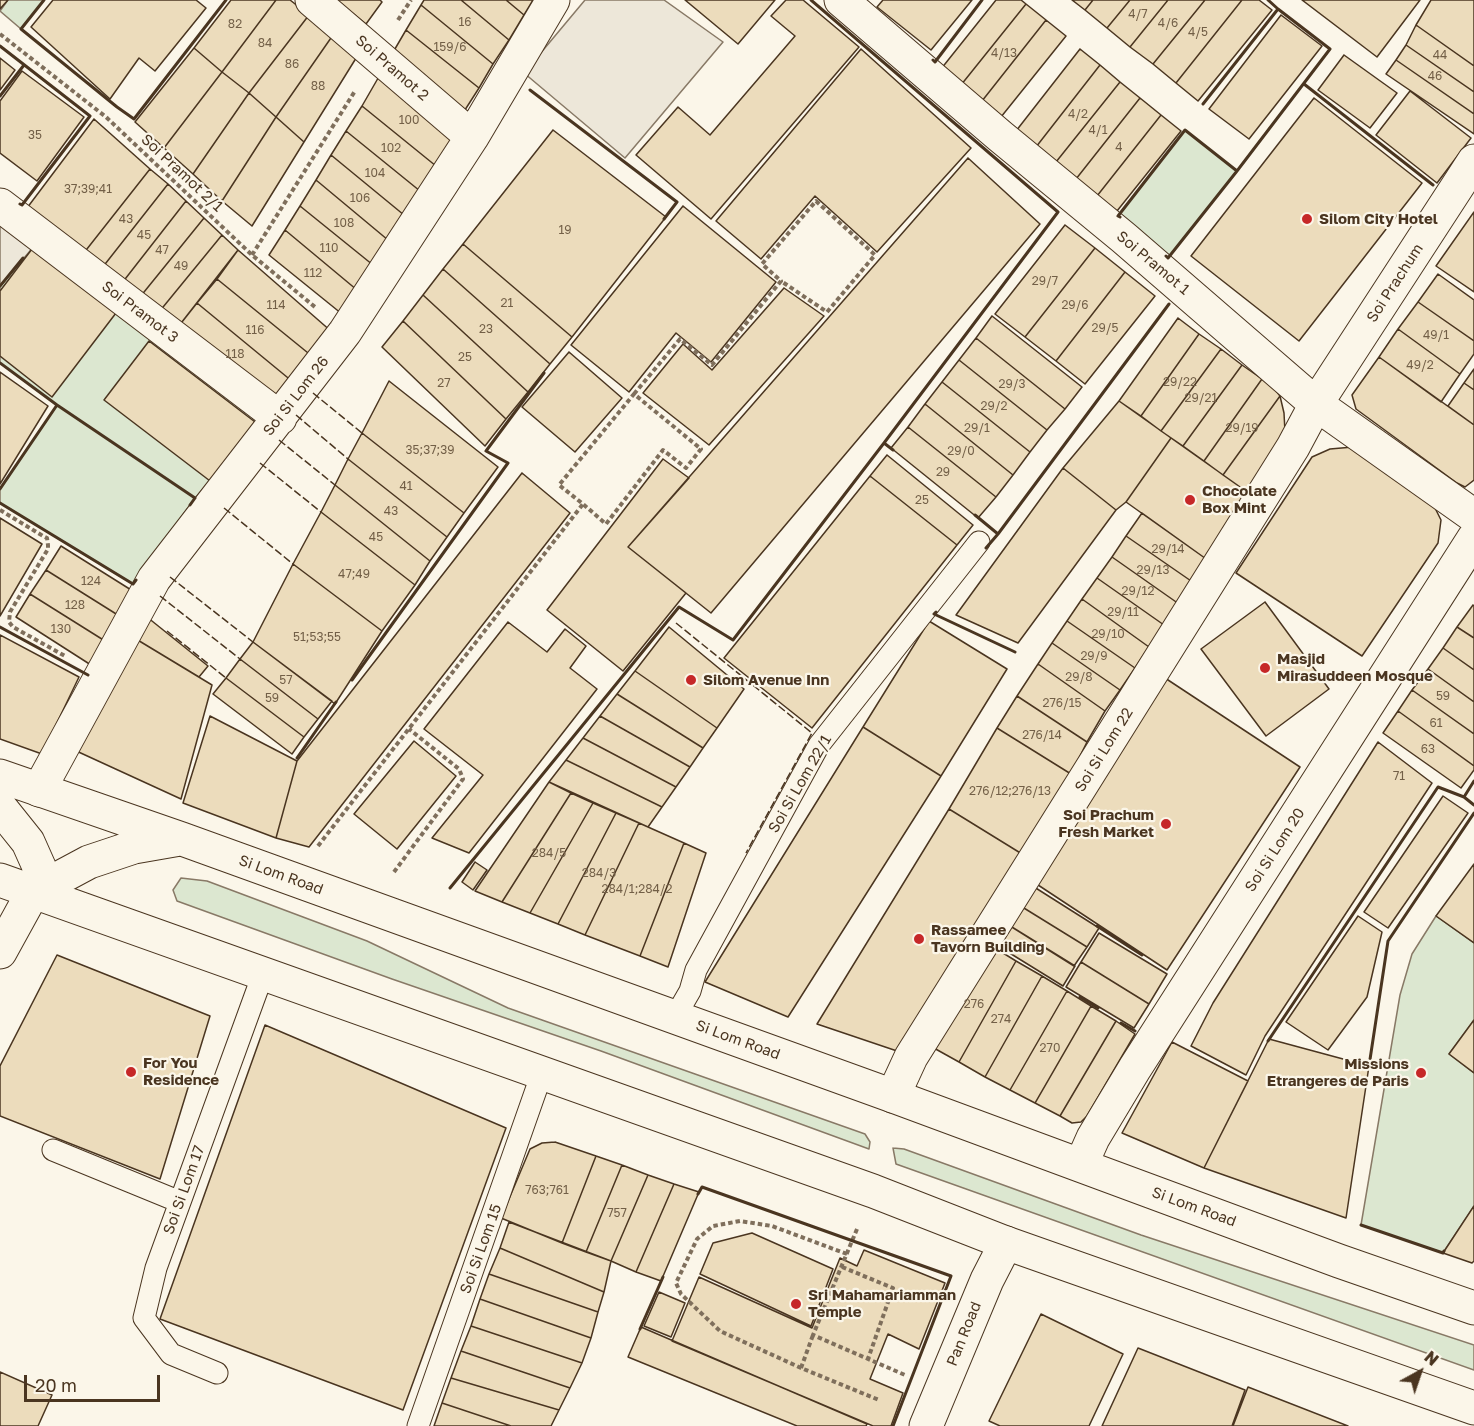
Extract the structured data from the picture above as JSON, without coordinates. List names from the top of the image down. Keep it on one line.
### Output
{"streets":{"street":["Soi Pramot 2","Soi Pramot 1","Soi Prachum","Soi Pramot 3","Soi Si Lom 26","Soi Si Lom 22","Soi Si Lom 20","Si Lom Road","Pan Road"],"lane":["Soi Si Lom 22/1","Soi Si Lom 17","Soi Si Lom 15"],"path":["Soi Pramot 2/1"]},"crossings":[["Soi Pramot 2","Soi Si Lom 26"],["Soi Pramot 2/1","Soi Si Lom 26"],["Soi Pramot 1","Soi Prachum"],["Soi Pramot 1","Soi Si Lom 22"],["Soi Prachum","Soi Si Lom 22"],["Soi Pramot 3","Soi Si Lom 26"],["Soi Si Lom 26","Si Lom Road"],["Soi Si Lom 22","Si Lom Road"],["Soi Si Lom 22/1","Si Lom Road"],["Soi Si Lom 20","Si Lom Road"]],"places":["Silom City Hotel","Chocolate Box Mint","Masjid Mirasuddeen Mosque","Silom Avenue Inn","Soi Prachum Fresh Market","Rassamee Tavorn Building","For You Residence","Missions Etrangeres de Paris","Sri Mahamariamman Temple"],"house_numbers":["4/7","16","4/6","82","4/5","84","159/6","4/13","44","86","46","88","4/2","100","4/1","35","4","102","104","37;39;41","106","43","108","19","45","110","47","49","112","29/7","21","114","29/6","29/5","23","116","49/1","118","25","49/2","29/22","27","29/3","29/21","29/2","29/1","29/19","35;37;39","29/0","29","41","25","43","45","29/14","29/13","47;49","124","29/12","128","29/11","130","29/10","51;53;55","29/9","29/8","57","59","59","276/15","61","276/14","63","71","276/12;276/13","284/5","284/3","284/1;284/2","276","274","270","763;761","757"],"scale_bar":"20 m","north":"top right"}
